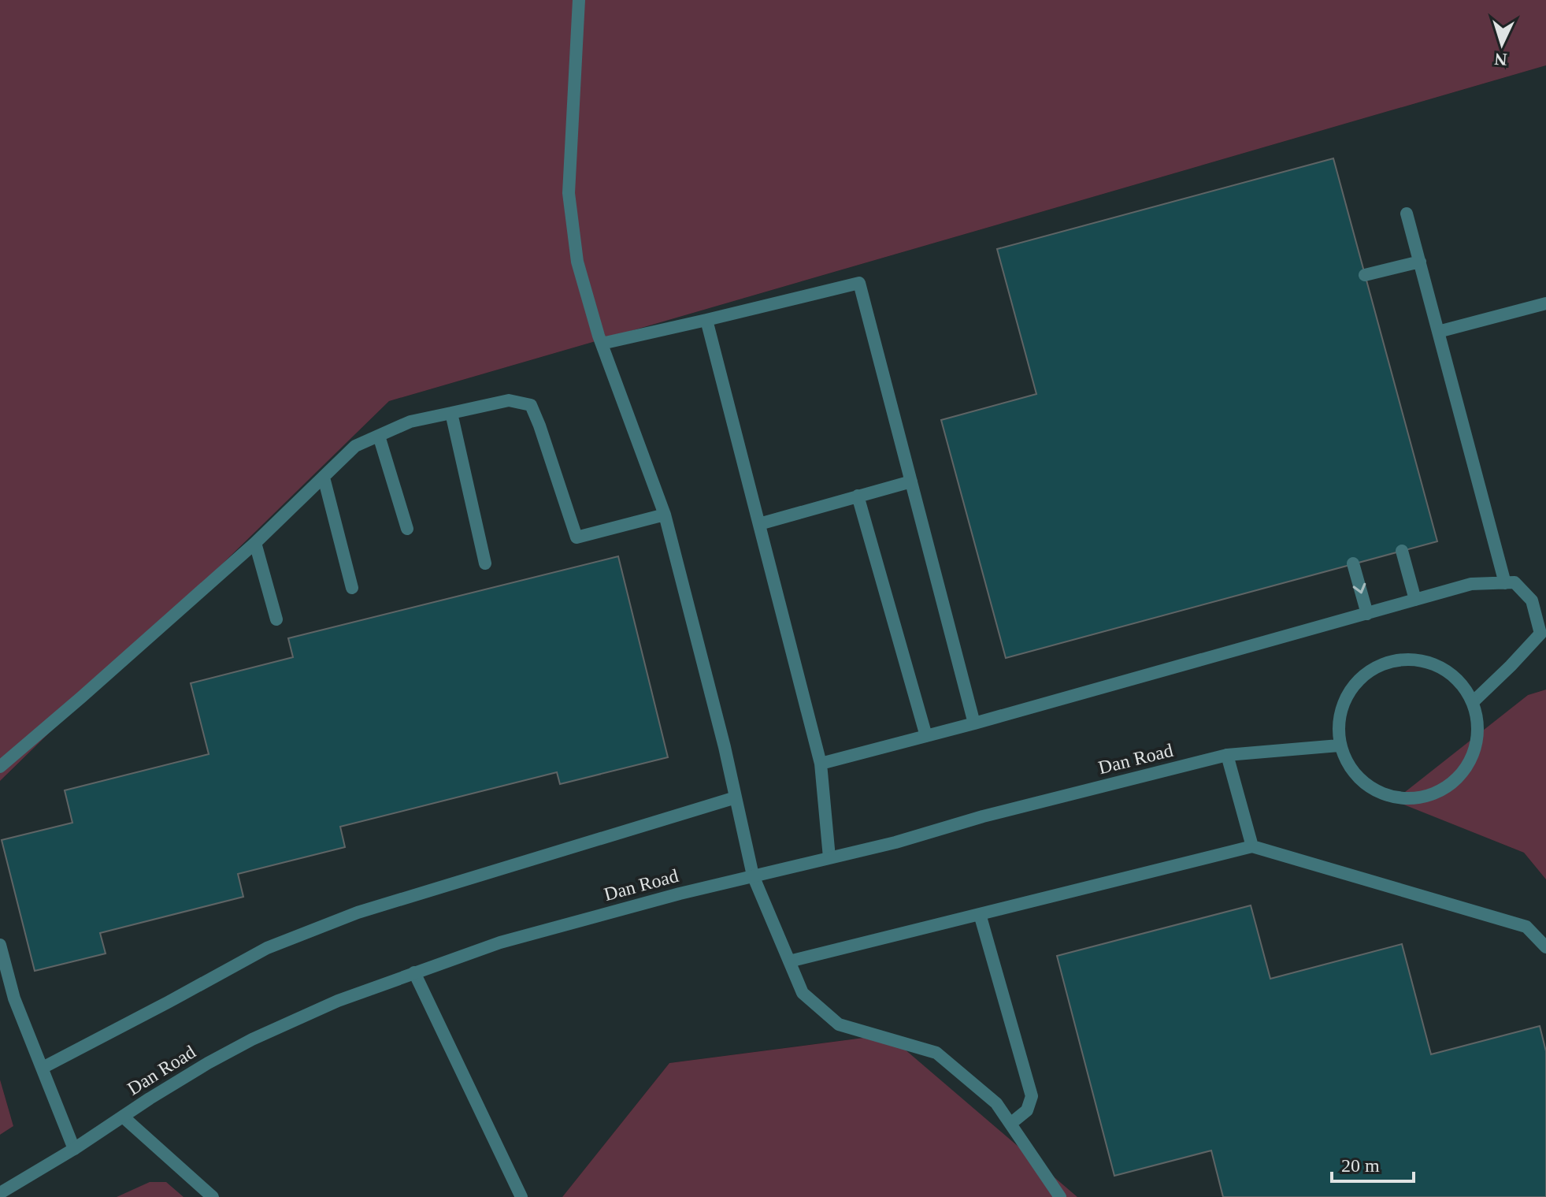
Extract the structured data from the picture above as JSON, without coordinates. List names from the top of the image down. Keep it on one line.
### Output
{"streets":{"street":["Dan Road"]},"scale_bar":"20 m","north":"bottom"}
